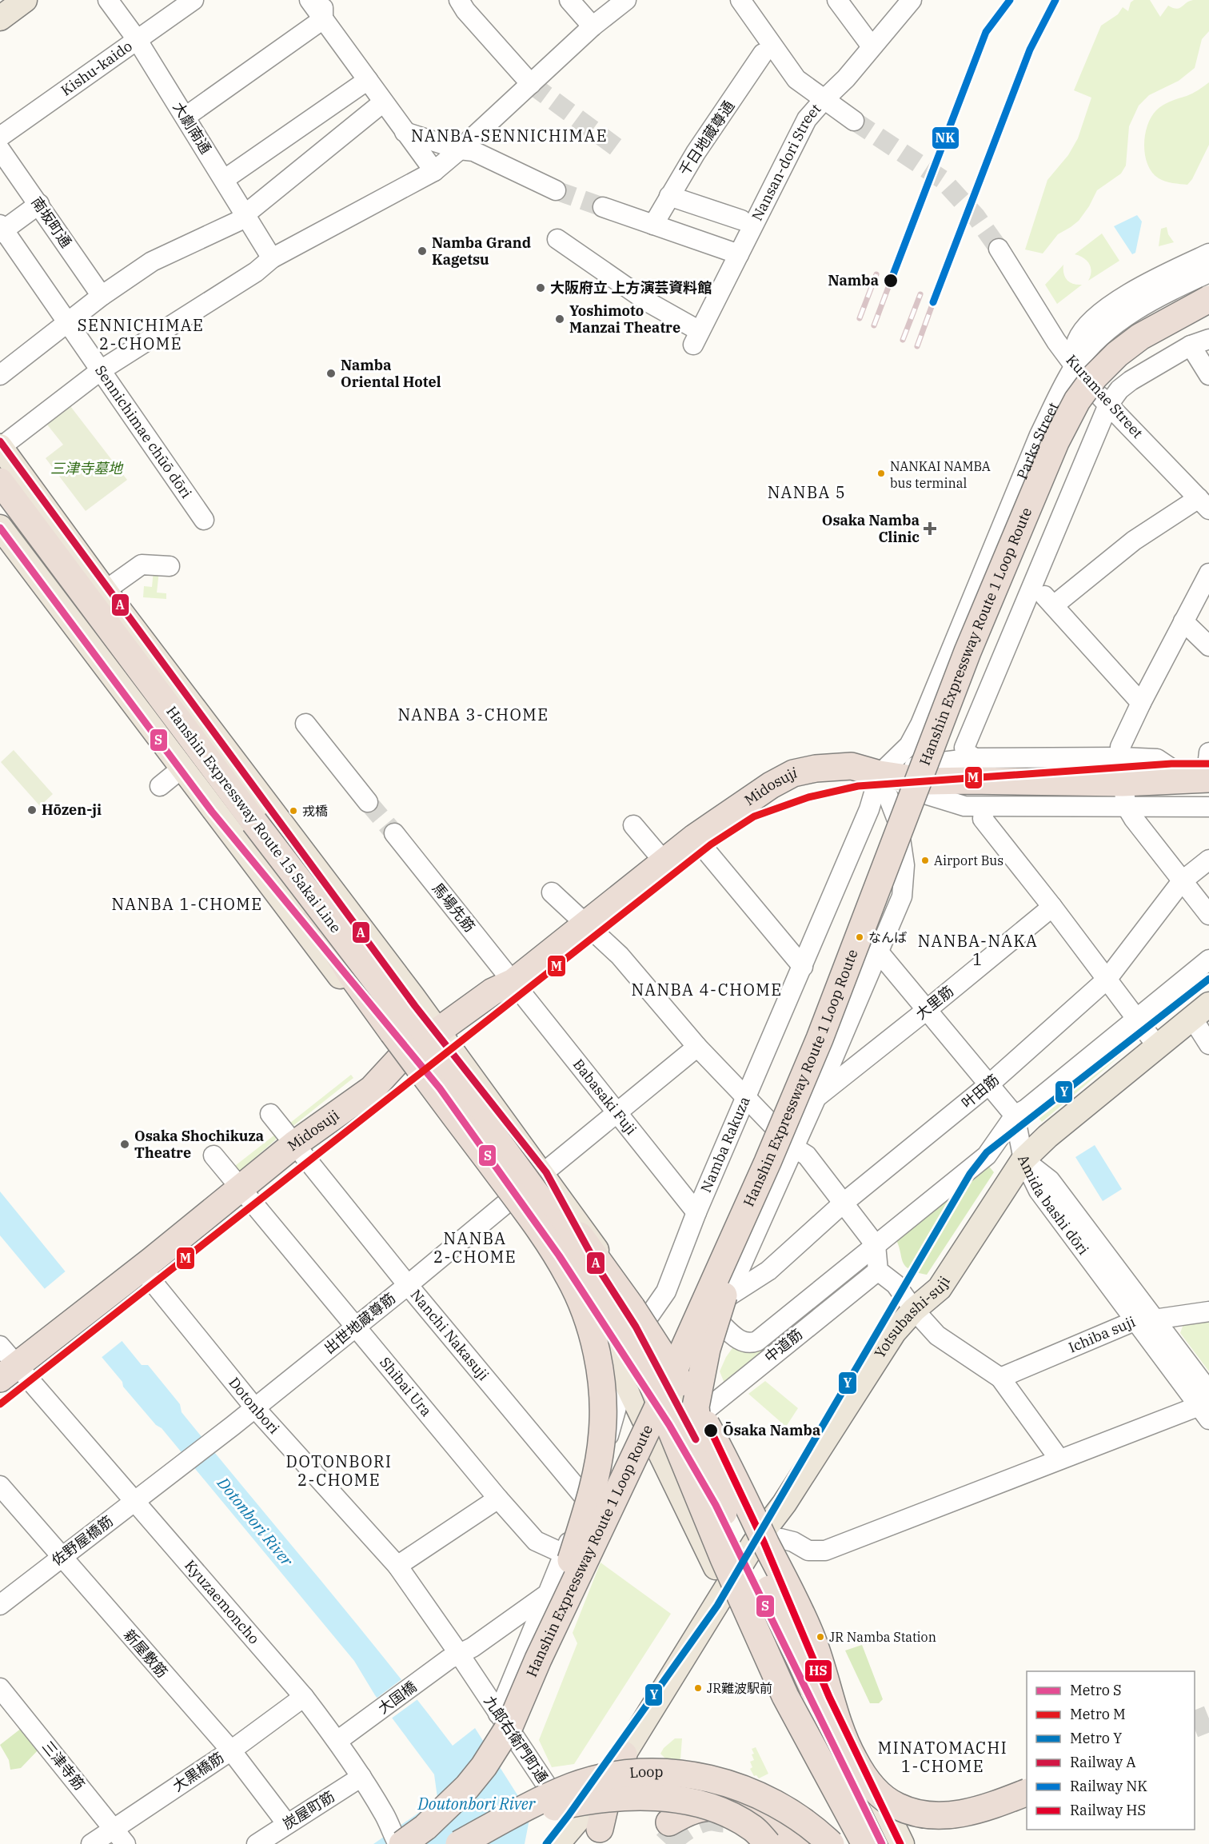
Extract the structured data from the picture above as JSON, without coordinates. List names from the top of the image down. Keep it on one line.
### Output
{"streets":{"highway":["Hanshin Expressway Route 1 Loop Route","Midosuji","Hanshin Expressway Route 15 Sakai Line","Loop"],"main road":["Yotsubashi-suji"],"street":["Kishu-kaido","大劇南通","千日地蔵尊通","Nansan-dori Street","南坂町通","Kuramae Street","Sennichimae chūō dōri","Parks Street","馬場先筋","大里筋","叶田筋","Babasaki Fuji","Namba Rakuza","Amida bashi dōri","出世地蔵尊筋","Nanchi Nakasuji","Ichiba suji","中道筋","Shibai Ura","Dotonbori","佐野屋橋筋","Kyuzaemoncho","新屋敷筋","大国橋","九郎右衛門町通","三津寺筋","大黒橋筋","炭屋町筋"]},"crossings":[["Kishu-kaido","大劇南通"],["Kuramae Street","Parks Street"],["Parks Street","Midosuji"],["Parks Street","Namba Rakuza"],["Hanshin Expressway Route 1 Loop Route","Kyuzaemoncho"],["Midosuji","馬場先筋"],["Midosuji","Babasaki Fuji"],["Midosuji","Namba Rakuza"],["Midosuji","Nanchi Nakasuji"],["Midosuji","Shibai Ura"],["Midosuji","Dotonbori"],["Midosuji","Kyuzaemoncho"],["馬場先筋","Babasaki Fuji"],["Babasaki Fuji","Namba Rakuza"],["Amida bashi dōri","Yotsubashi-suji"],["Amida bashi dōri","Ichiba suji"],["出世地蔵尊筋","Nanchi Nakasuji"],["出世地蔵尊筋","Shibai Ura"],["出世地蔵尊筋","Dotonbori"],["出世地蔵尊筋","佐野屋橋筋"],["Dotonbori","大国橋"],["Dotonbori","九郎右衛門町通"],["佐野屋橋筋","Kyuzaemoncho"],["佐野屋橋筋","新屋敷筋"],["Kyuzaemoncho","大国橋"],["Kyuzaemoncho","大黒橋筋"],["Kyuzaemoncho","炭屋町筋"],["新屋敷筋","大黒橋筋"],["新屋敷筋","炭屋町筋"],["大国橋","九郎右衛門町通"],["三津寺筋","大黒橋筋"]],"districts":["NANBA-SENNICHIMAE","SENNICHIMAE 2-CHOME","NANBA 5","NANBA 3-CHOME","NANBA 1-CHOME","NANBA-NAKA 1","NANBA 4-CHOME","NANBA 2-CHOME","DOTONBORI 2-CHOME","MINATOMACHI 1-CHOME"],"water":["Dotonbori River","Doutonbori River"],"parks":["三津寺墓地"],"places":{"other":["Namba Grand Kagetsu","Namba","大阪府立 上方演芸資料館","Yoshimoto Manzai Theatre","Namba Oriental Hotel","NANKAI NAMBA bus terminal","Hōzen-ji","戎橋","Airport Bus","なんば","Osaka Shochikuza Theatre","Ōsaka Namba","JR Namba Station","JR難波駅前"],"health":["Osaka Namba Clinic"]},"lines":["rail line NK","rail line A","metro line S","metro line M","metro line Y","rail line HS"],"legend":["Metro S","Metro M","Metro Y","Railway A","Railway NK","Railway HS"]}
